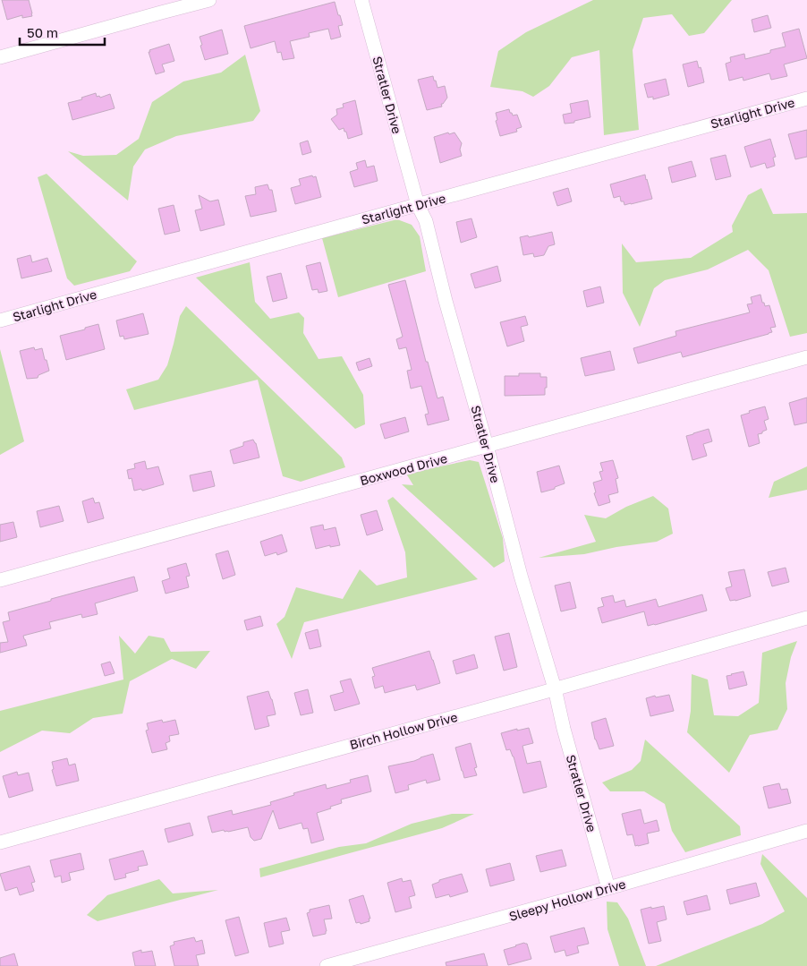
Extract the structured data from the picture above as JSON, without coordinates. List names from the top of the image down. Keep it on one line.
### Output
{"streets":{"street":["Stratler Drive","Starlight Drive","Boxwood Drive","Birch Hollow Drive","Sleepy Hollow Drive"]},"crossings":[["Stratler Drive","Starlight Drive"],["Stratler Drive","Boxwood Drive"],["Stratler Drive","Birch Hollow Drive"],["Stratler Drive","Sleepy Hollow Drive"]],"scale_bar":"50 m"}
